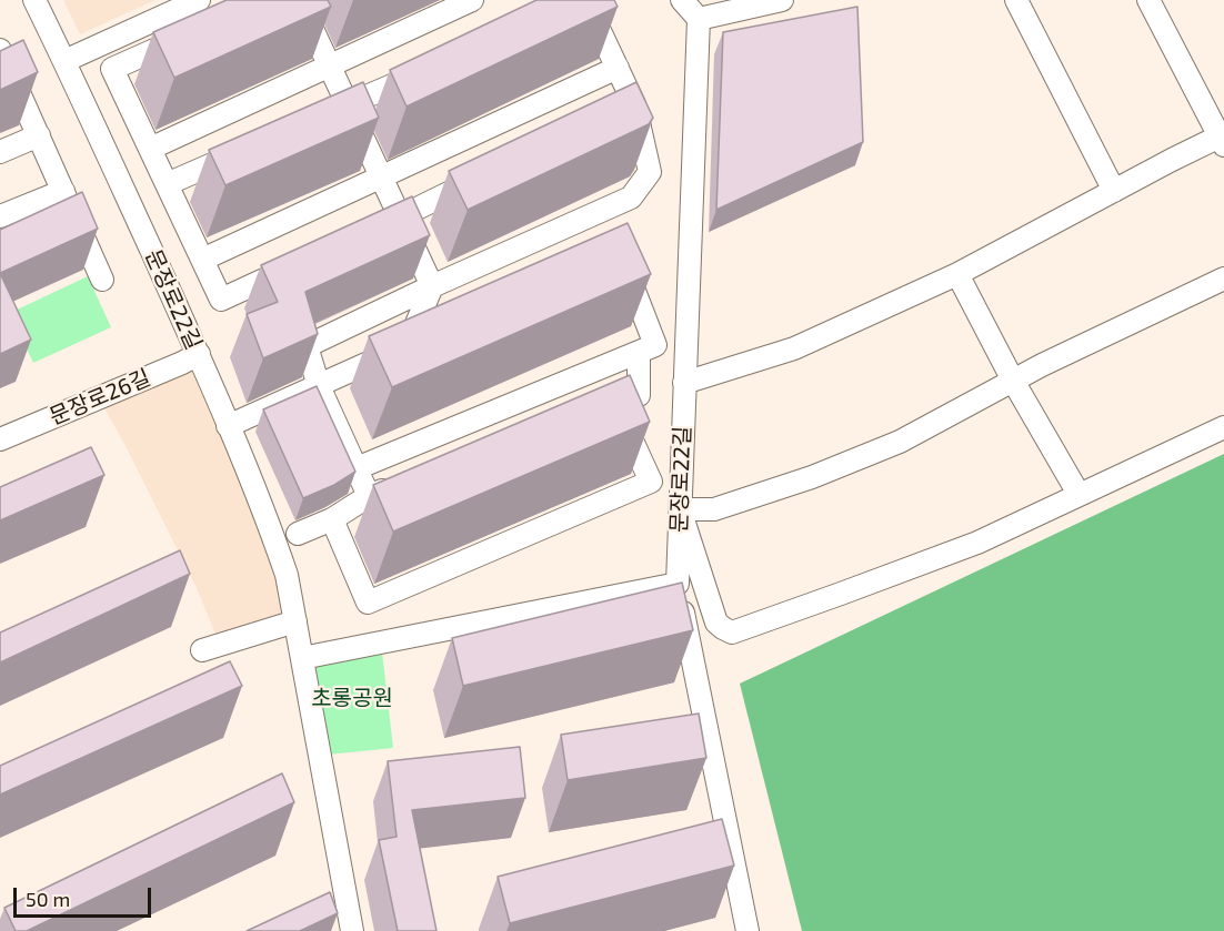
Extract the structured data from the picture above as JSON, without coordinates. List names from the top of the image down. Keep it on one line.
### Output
{"streets":{"street":["문장로22길","문장로26길"]},"crossings":[["문장로22길","문장로26길"]],"parks":["초롱공원"],"scale_bar":"50 m"}
